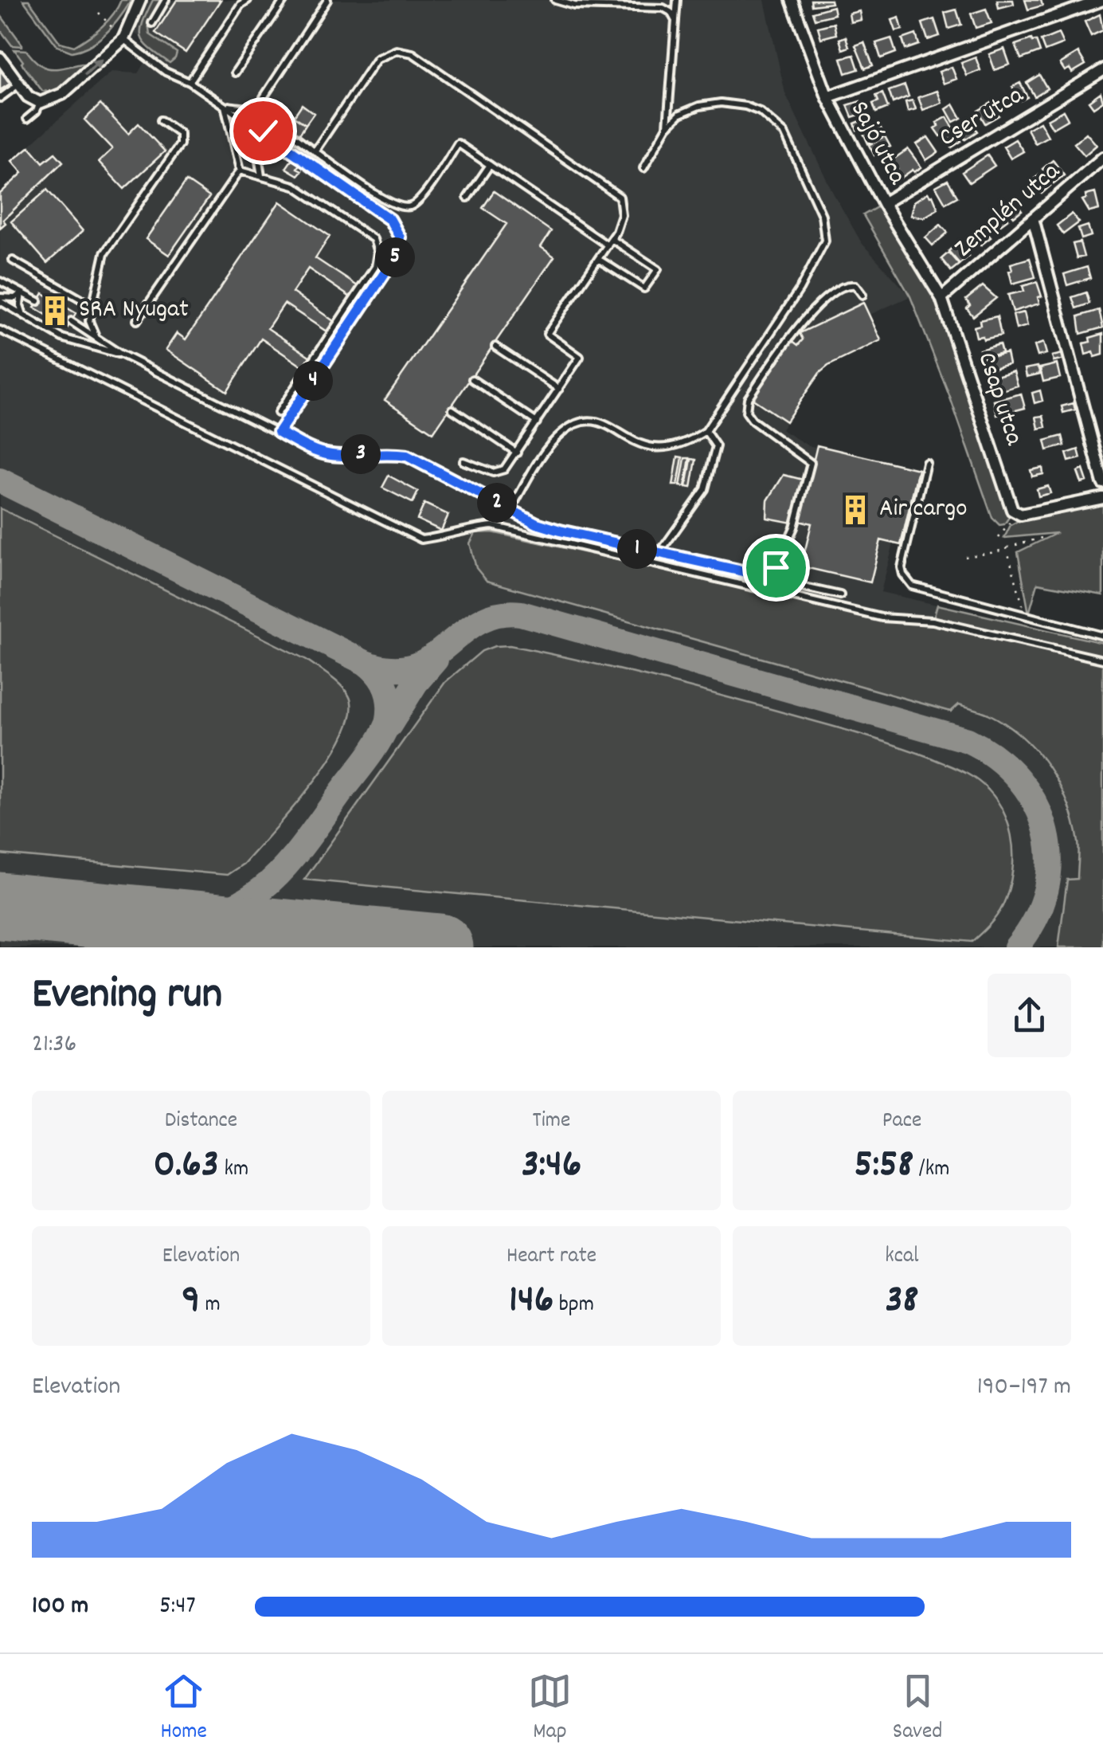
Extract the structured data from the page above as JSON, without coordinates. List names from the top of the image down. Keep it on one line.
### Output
{"streets":{"street":["Cser utca","Sajó utca","Zemplén utca","Csap utca"]},"crossings":[["Cser utca","Sajó utca"],["Sajó utca","Zemplén utca"],["Sajó utca","Csap utca"],["Zemplén utca","Csap utca"]],"places":{"building":["SRA Nyugat","Air cargo"]},"page":{"pins":["5","4","3","2","1"],"heading":["Evening run","21:36"],"stats":[["Distance","0.63 km"],["Time","3:46"],["Pace","5:58 /km"],["Elevation","9 m"],["Heart rate","146 bpm"],["kcal","38"]],"chart":["Elevation","190–197 m"],"list":[{"name":"100 m","note":"5:47"}],"tabs":["Home","Map","Saved"]}}
